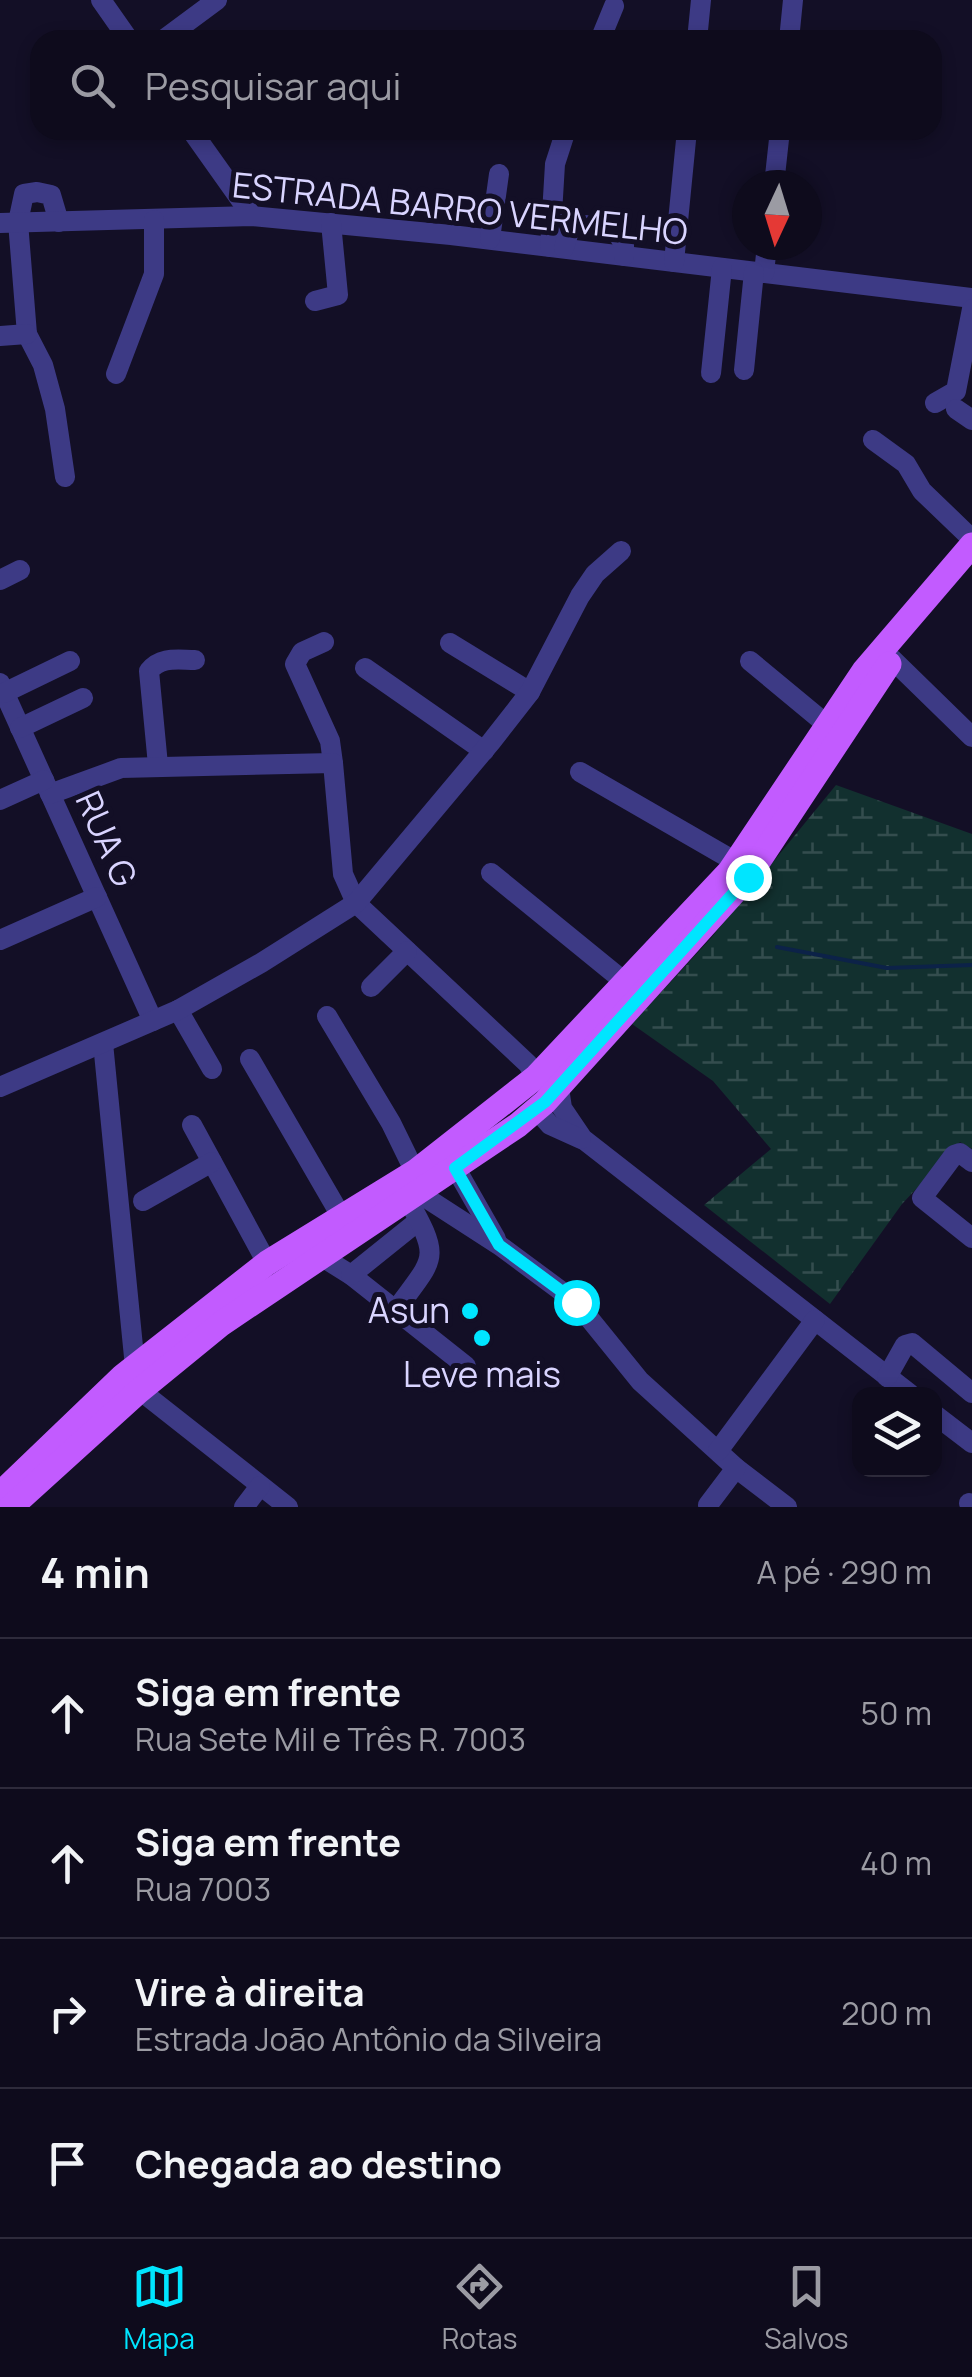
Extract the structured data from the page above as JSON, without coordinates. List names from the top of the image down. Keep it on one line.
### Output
{"streets":{"street":["ESTRADA BARRO VERMELHO","RUA G"]},"places":["Asun","Leve mais"],"north":"bottom","page":{"search":"Pesquisar aqui","heading":["4 min","A pé · 290 m"],"list":[["Siga em frente","Rua Sete Mil e Três R. 7003","50 m"],["Siga em frente","Rua 7003","40 m"],["Vire à direita","Estrada João Antônio da Silveira","200 m"],"Chegada ao destino"],"nav":["Mapa","Rotas","Salvos"]}}
